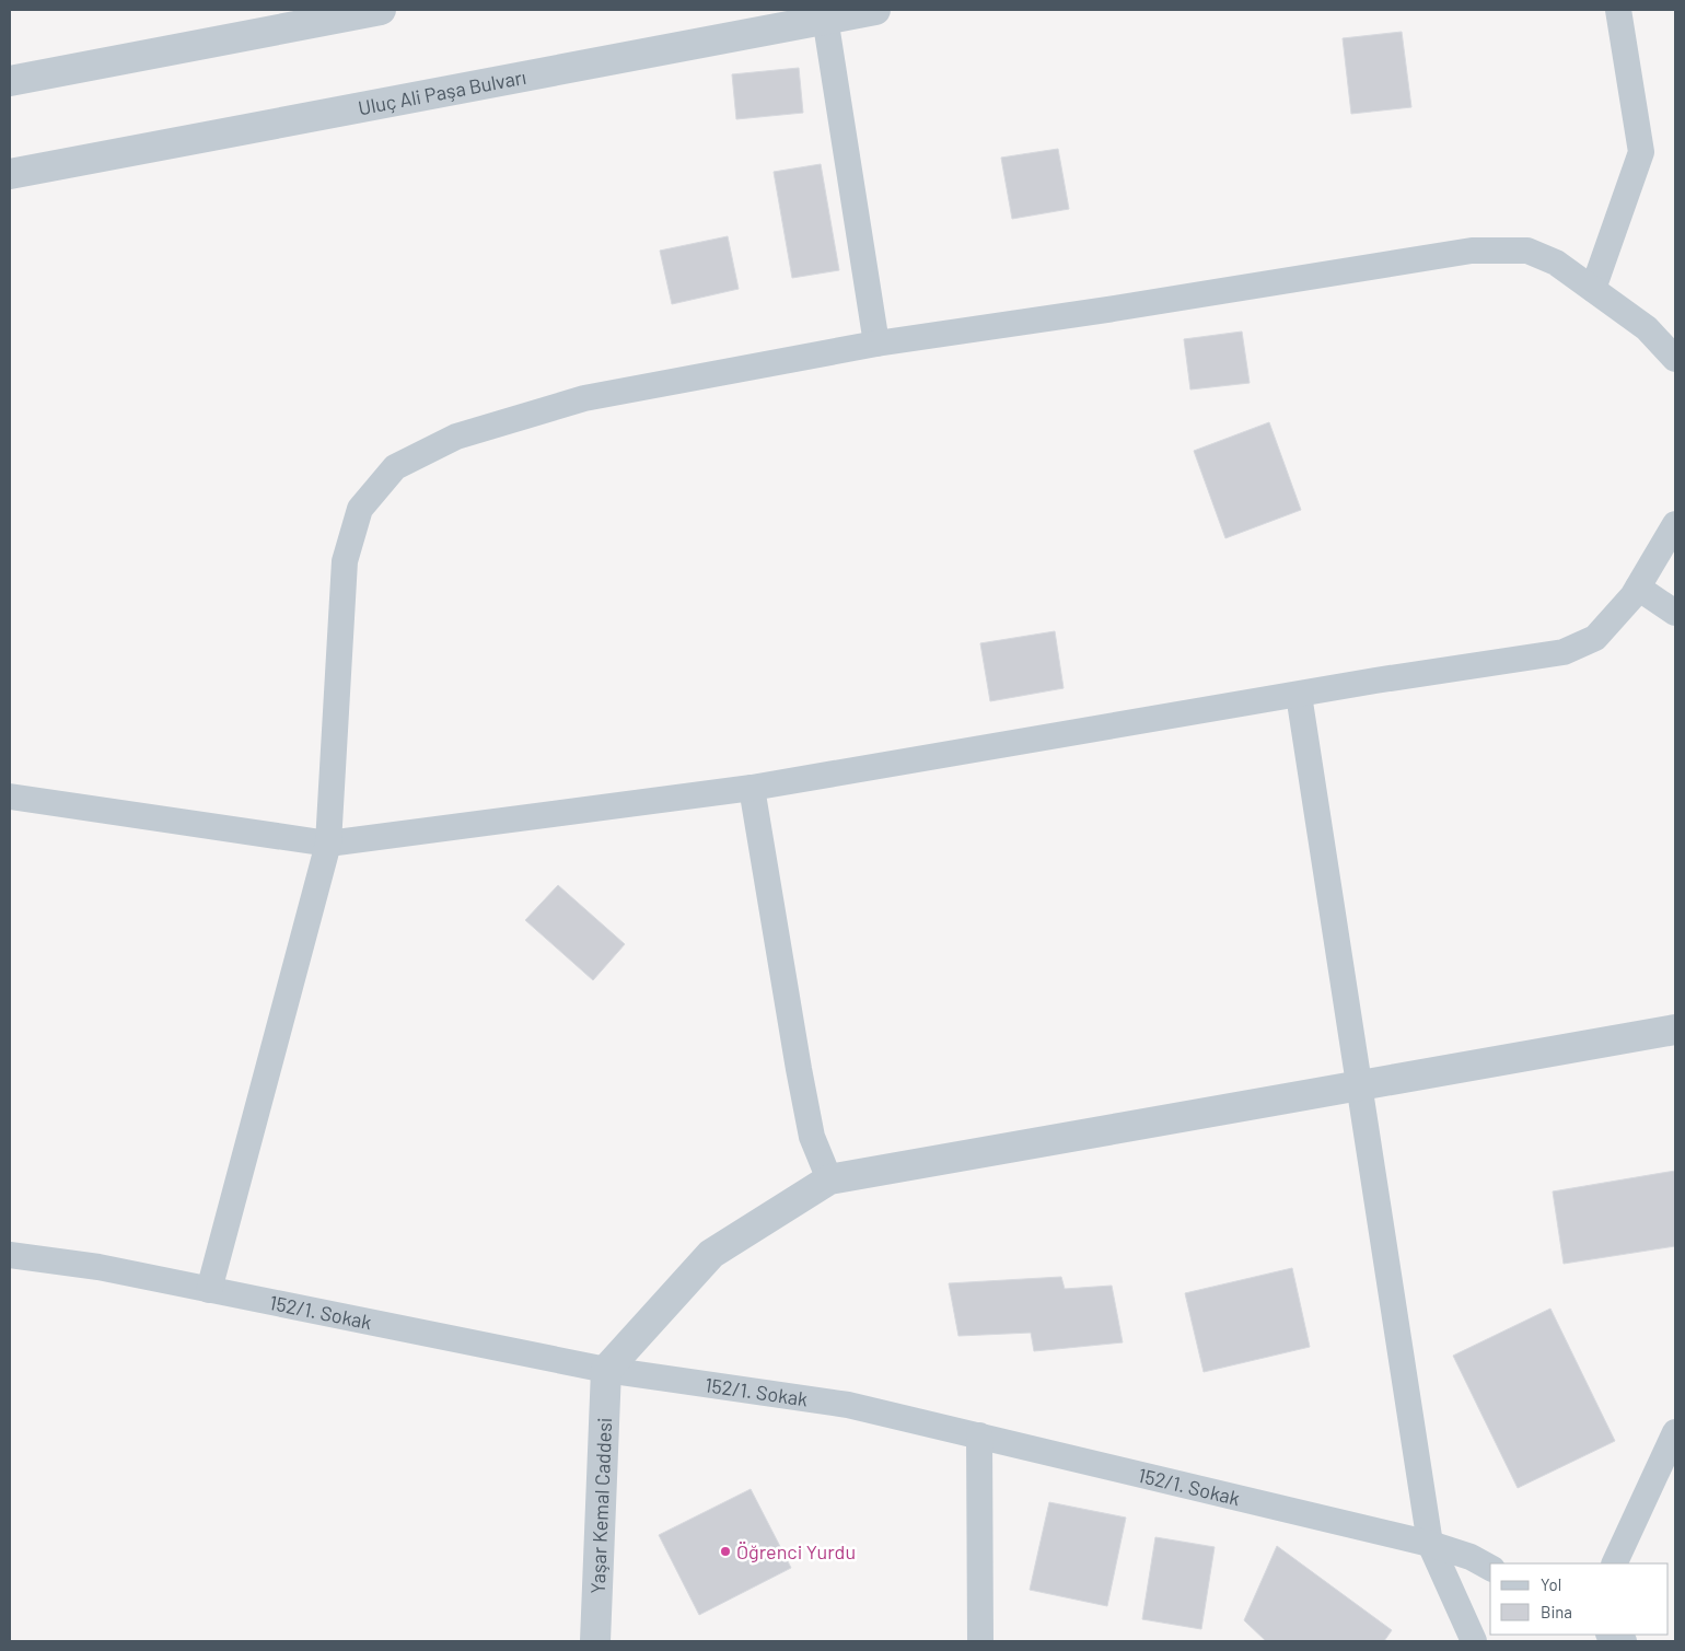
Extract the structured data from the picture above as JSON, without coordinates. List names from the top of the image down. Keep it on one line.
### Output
{"streets":{"street":["Uluç Ali Paşa Bulvarı","152/1. Sokak","Yaşar Kemal Caddesi"]},"crossings":[["152/1. Sokak","Yaşar Kemal Caddesi"]],"places":["Öğrenci Yurdu"],"legend":["Yol","Bina"]}
